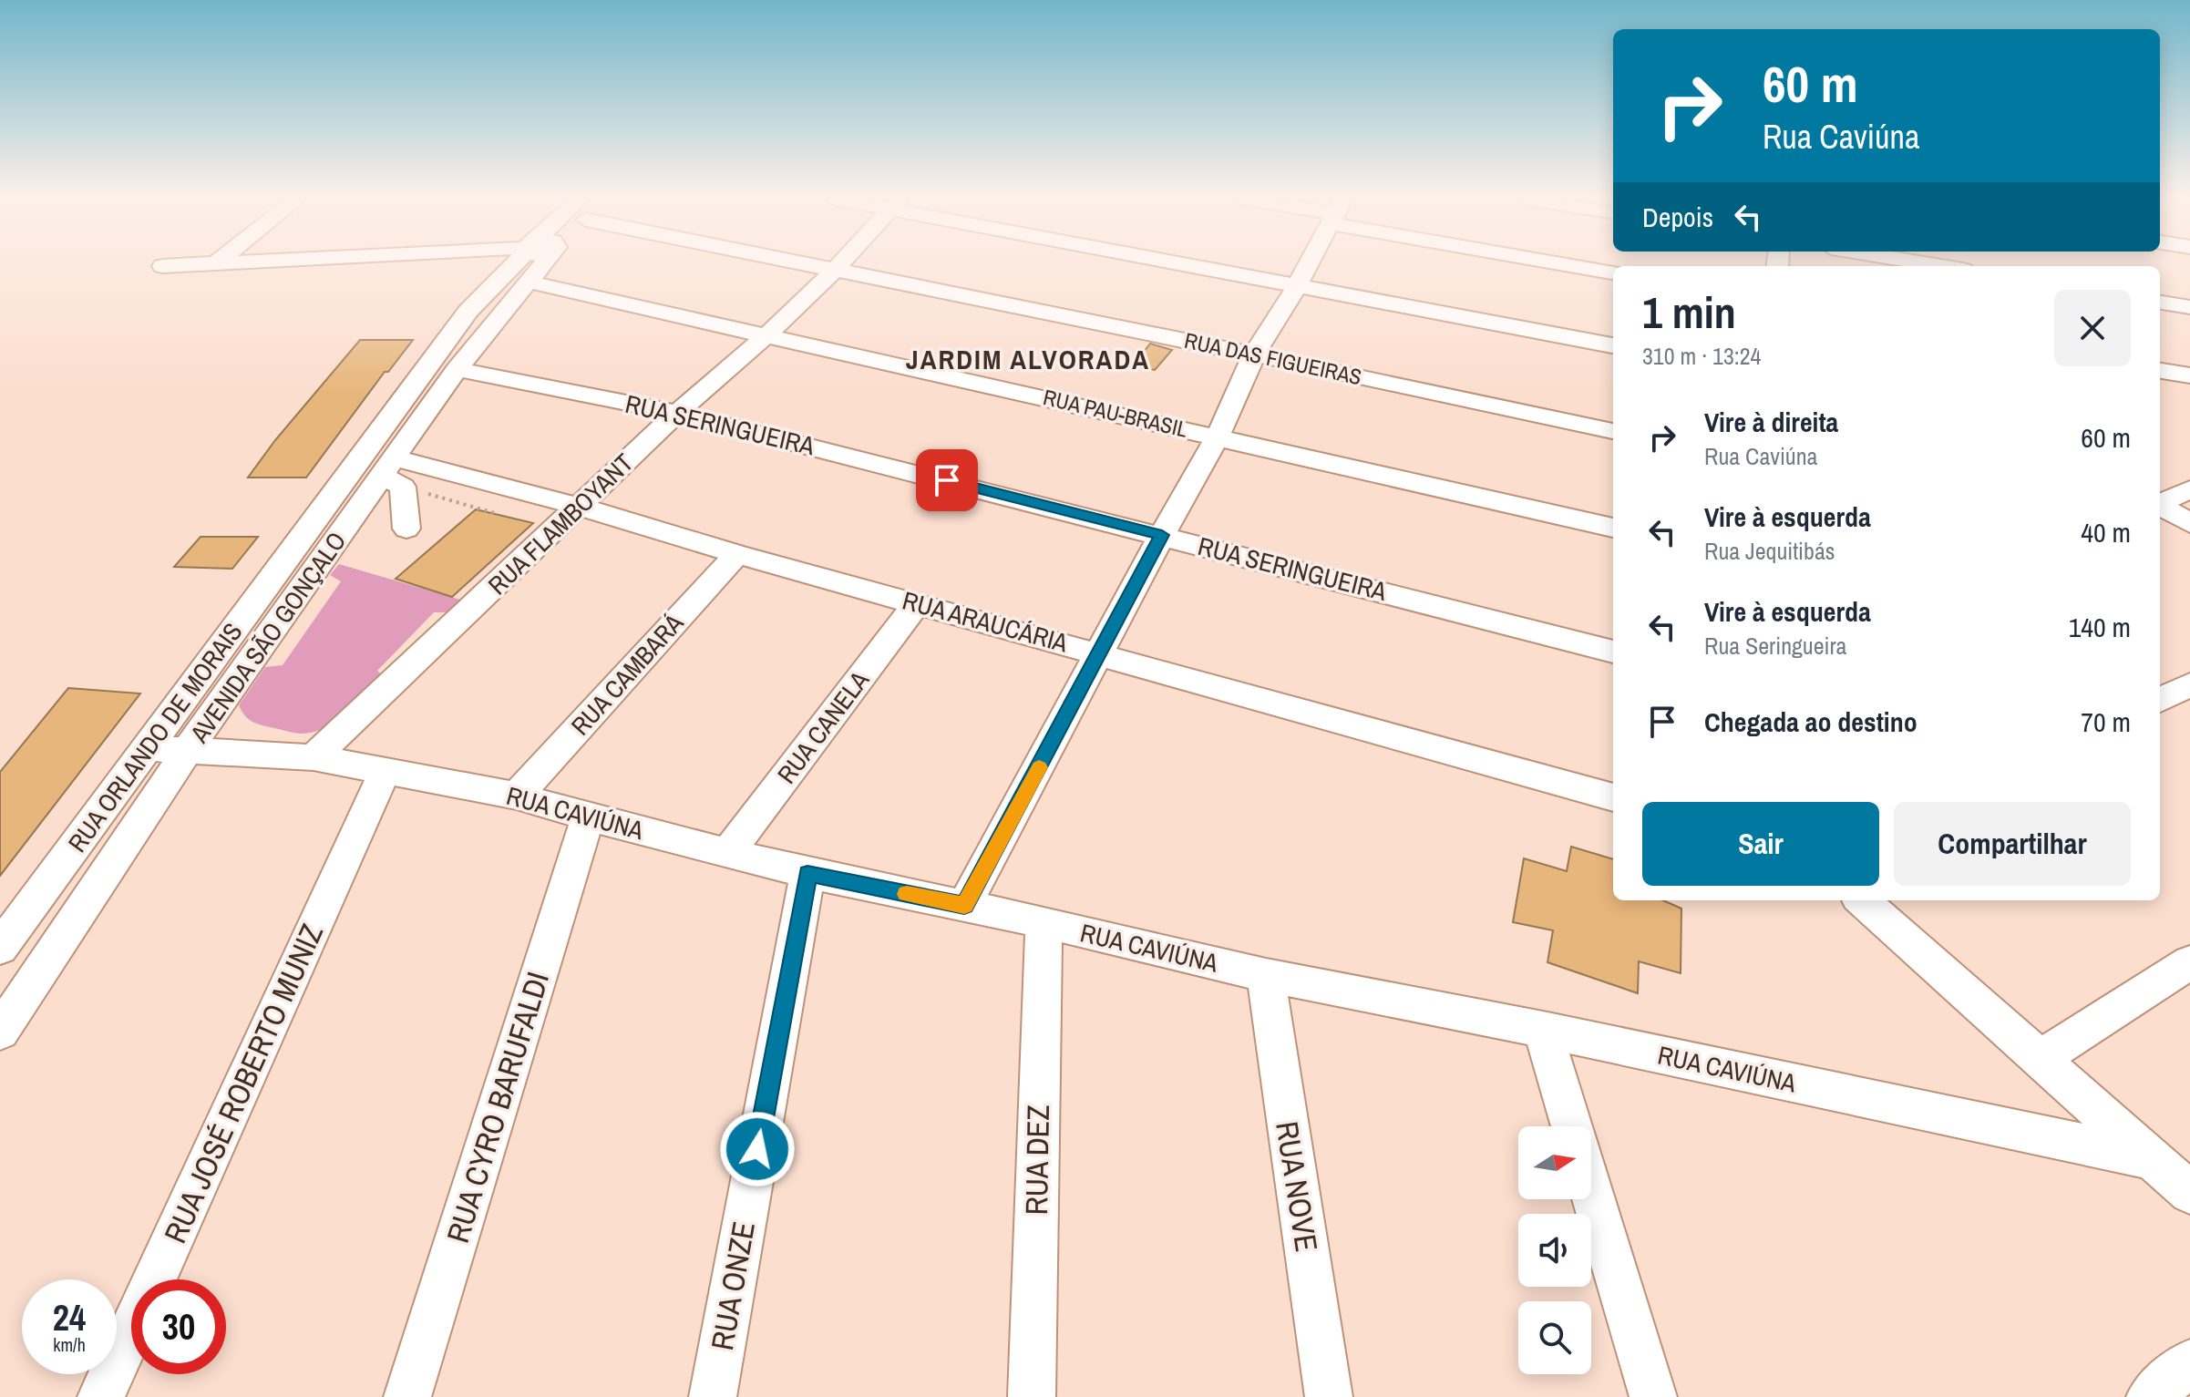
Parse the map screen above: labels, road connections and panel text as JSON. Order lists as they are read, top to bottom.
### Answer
{
  "streets": {
    "street": [
      "RUA DAS FIGUEIRAS",
      "RUA PAU-BRASIL",
      "RUA SERINGUEIRA",
      "RUA FLAMBOYANT",
      "RUA ARAUCÁRIA",
      "AVENIDA SÃO GONÇALO",
      "RUA CAMBARÁ",
      "RUA CANELA",
      "RUA ORLANDO DE MORAIS",
      "RUA CAVIÚNA",
      "RUA JOSÉ ROBERTO MUNIZ",
      "RUA CYRO BARUFALDI",
      "RUA DEZ",
      "RUA NOVE",
      "RUA ONZE"
    ]
  },
  "crossings": [
    ["RUA DAS FIGUEIRAS", "RUA FLAMBOYANT"],
    ["RUA PAU-BRASIL", "RUA FLAMBOYANT"],
    ["RUA PAU-BRASIL", "AVENIDA SÃO GONÇALO"],
    ["RUA SERINGUEIRA", "RUA FLAMBOYANT"],
    ["RUA SERINGUEIRA", "AVENIDA SÃO GONÇALO"],
    ["RUA FLAMBOYANT", "RUA ARAUCÁRIA"],
    ["RUA FLAMBOYANT", "RUA CAVIÚNA"],
    ["RUA ARAUCÁRIA", "AVENIDA SÃO GONÇALO"],
    ["RUA ARAUCÁRIA", "RUA CAMBARÁ"],
    ["RUA ARAUCÁRIA", "RUA CANELA"],
    ["AVENIDA SÃO GONÇALO", "RUA CAVIÚNA"],
    ["RUA CAMBARÁ", "RUA CAVIÚNA"],
    ["RUA CANELA", "RUA CAVIÚNA"],
    ["RUA ORLANDO DE MORAIS", "RUA CAVIÚNA"],
    ["RUA CAVIÚNA", "RUA JOSÉ ROBERTO MUNIZ"],
    ["RUA CAVIÚNA", "RUA CYRO BARUFALDI"],
    ["RUA CAVIÚNA", "RUA DEZ"],
    ["RUA CAVIÚNA", "RUA NOVE"],
    ["RUA CAVIÚNA", "RUA ONZE"]
  ],
  "districts": ["JARDIM ALVORADA"],
  "north": "right",
  "page": {
    "turn": ["60 m", "Rua Caviúna"],
    "then": "Depois",
    "heading": ["1 min", "310 m · 13:24"],
    "list": [
      {
        "name": "Vire à direita",
        "note": "Rua Caviúna",
        "value": "60 m"
      },
      {
        "name": "Vire à esquerda",
        "note": "Rua Jequitibás",
        "value": "40 m"
      },
      {
        "name": "Vire à esquerda",
        "note": "Rua Seringueira",
        "value": "140 m"
      },
      {
        "name": "Chegada ao destino",
        "value": "70 m"
      }
    ],
    "buttons": ["Sair", "Compartilhar"],
    "speed": "24 km/h",
    "limit": "30"
  }
}
